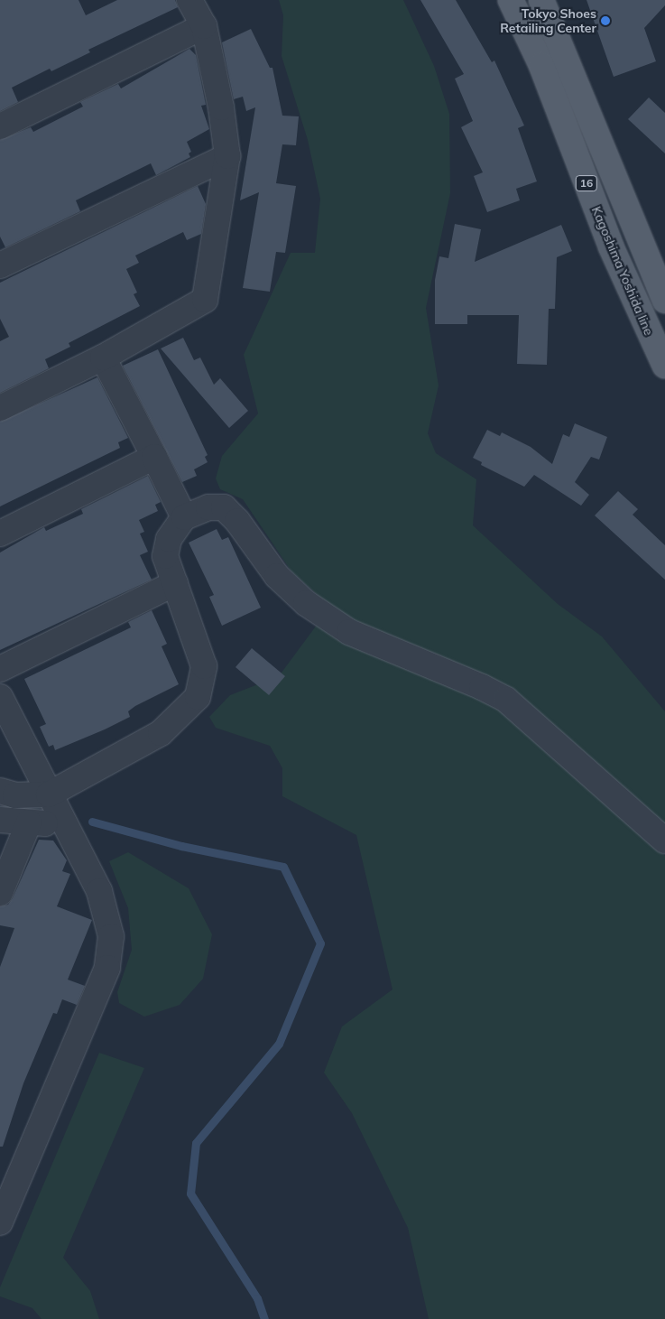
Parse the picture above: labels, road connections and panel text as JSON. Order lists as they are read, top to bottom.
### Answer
{
  "streets": {
    "main road": ["16", "Kagoshima Yoshida line"]
  },
  "places": ["Tokyo Shoes Retailing Center"]
}
